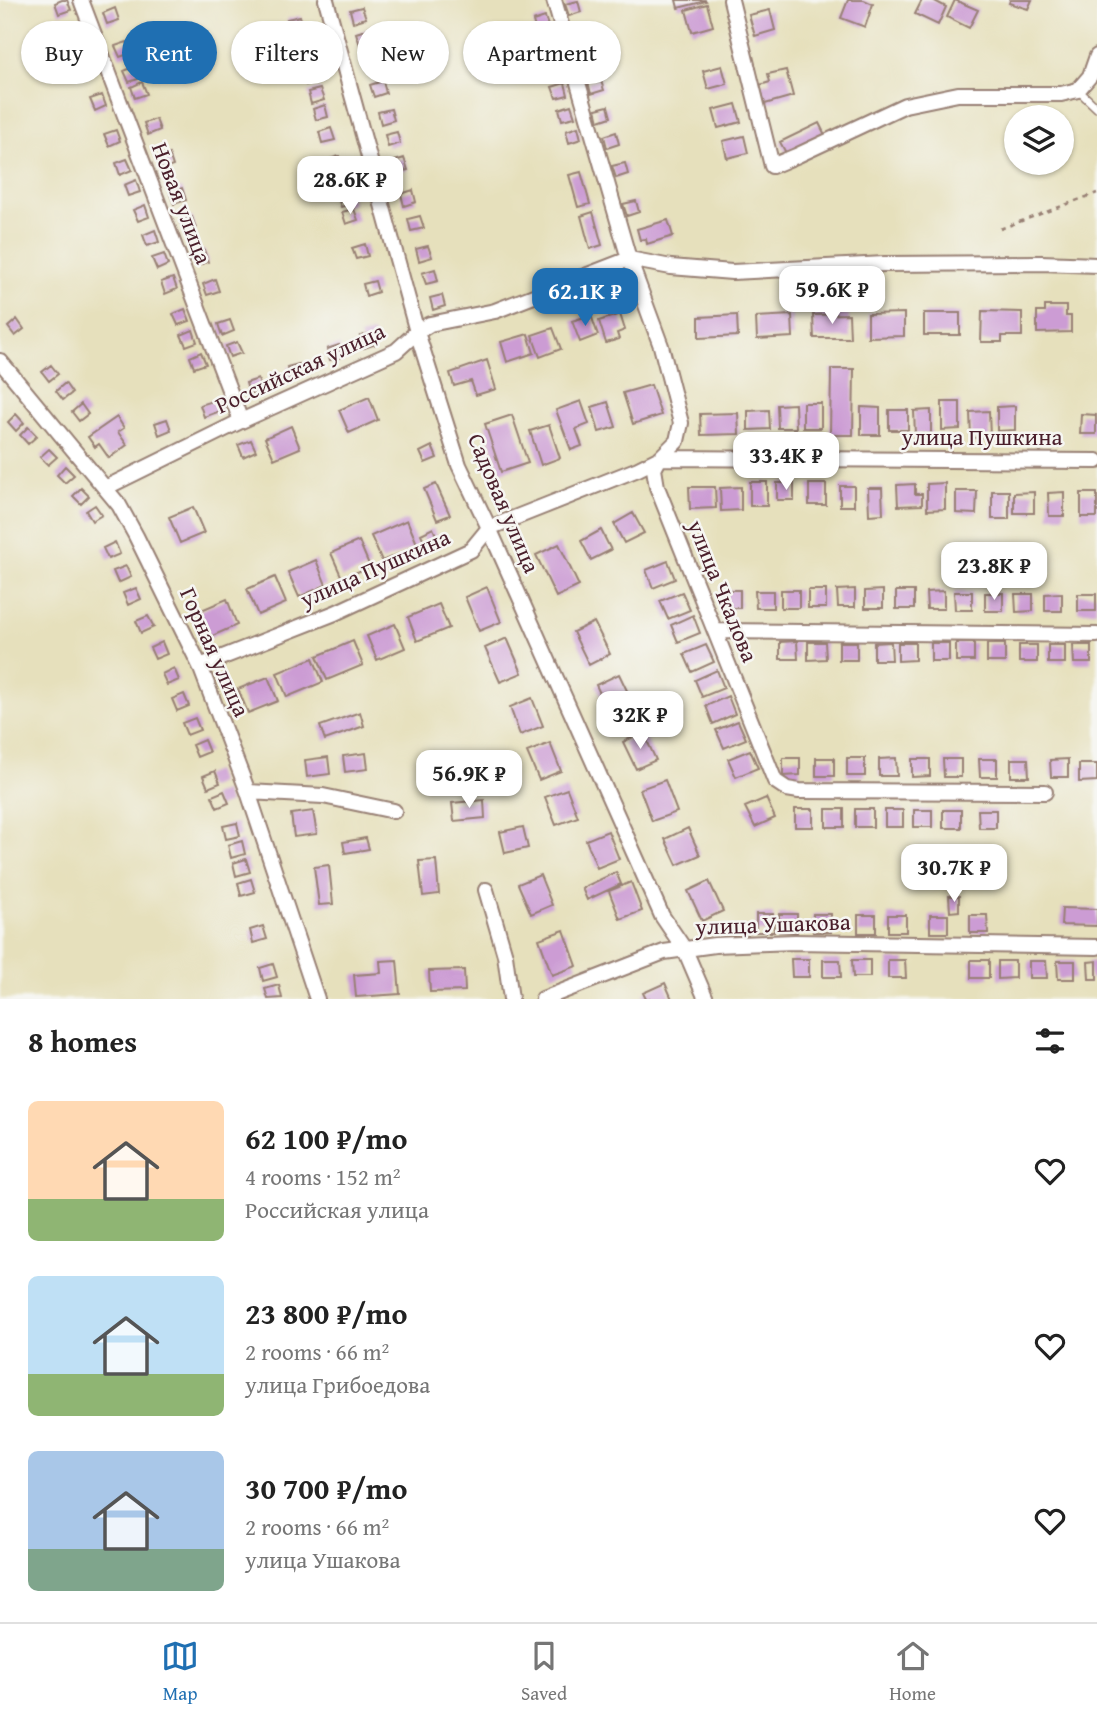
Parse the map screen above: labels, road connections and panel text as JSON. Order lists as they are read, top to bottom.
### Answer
{
  "streets": {
    "street": [
      "Новая улица",
      "Российская улица",
      "улица Пушкина",
      "Садовая улица",
      "улица Чкалова",
      "Горная улица",
      "улица Ушакова"
    ]
  },
  "crossings": [
    ["Новая улица", "Российская улица"],
    ["Российская улица", "Садовая улица"],
    ["Российская улица", "Горная улица"],
    ["улица Пушкина", "Садовая улица"],
    ["улица Пушкина", "улица Чкалова"],
    ["улица Пушкина", "Горная улица"],
    ["Садовая улица", "улица Ушакова"]
  ],
  "page": {
    "chip": [
      "Buy",
      "Rent",
      "Filters",
      "New",
      "Apartment"
    ],
    "price": [
      "28.6K ₽",
      "59.6K ₽",
      "62.1K ₽",
      "33.4K ₽",
      "23.8K ₽",
      "32K ₽",
      "56.9K ₽",
      "30.7K ₽"
    ],
    "heading": "8 homes",
    "list": [
      {
        "name": "62 100 ₽/mo",
        "note": "4 rooms · 152 m² · Российская улица"
      },
      {
        "name": "23 800 ₽/mo",
        "note": "2 rooms · 66 m² · улица Грибоедова"
      },
      {
        "name": "30 700 ₽/mo",
        "note": "2 rooms · 66 m² · улица Ушакова"
      }
    ],
    "tabs": ["Map", "Saved", "Home"]
  }
}
